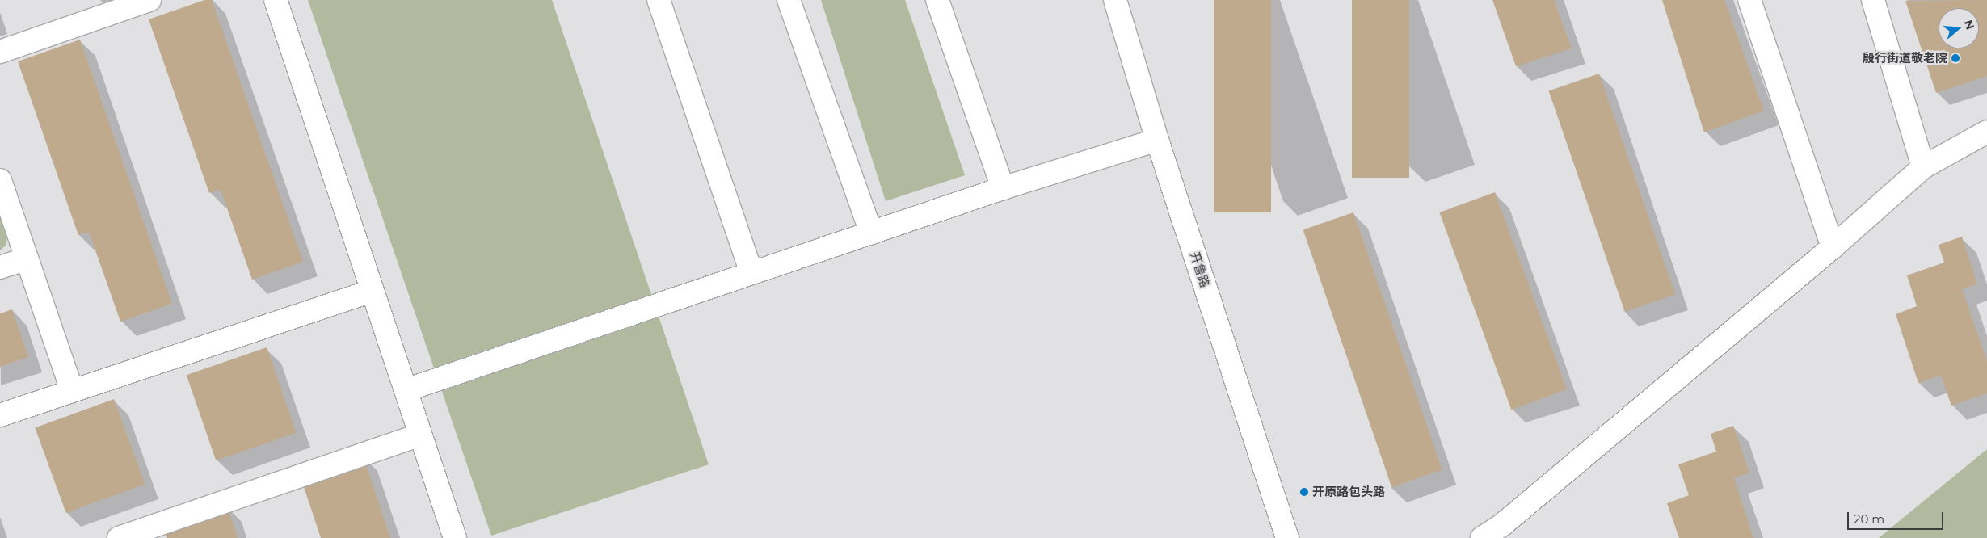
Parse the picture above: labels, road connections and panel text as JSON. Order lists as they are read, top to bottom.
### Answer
{
  "streets": {
    "street": ["开鲁路"]
  },
  "places": ["殷行街道敬老院", "开原路包头路"],
  "scale_bar": "20 m",
  "north": "right"
}
